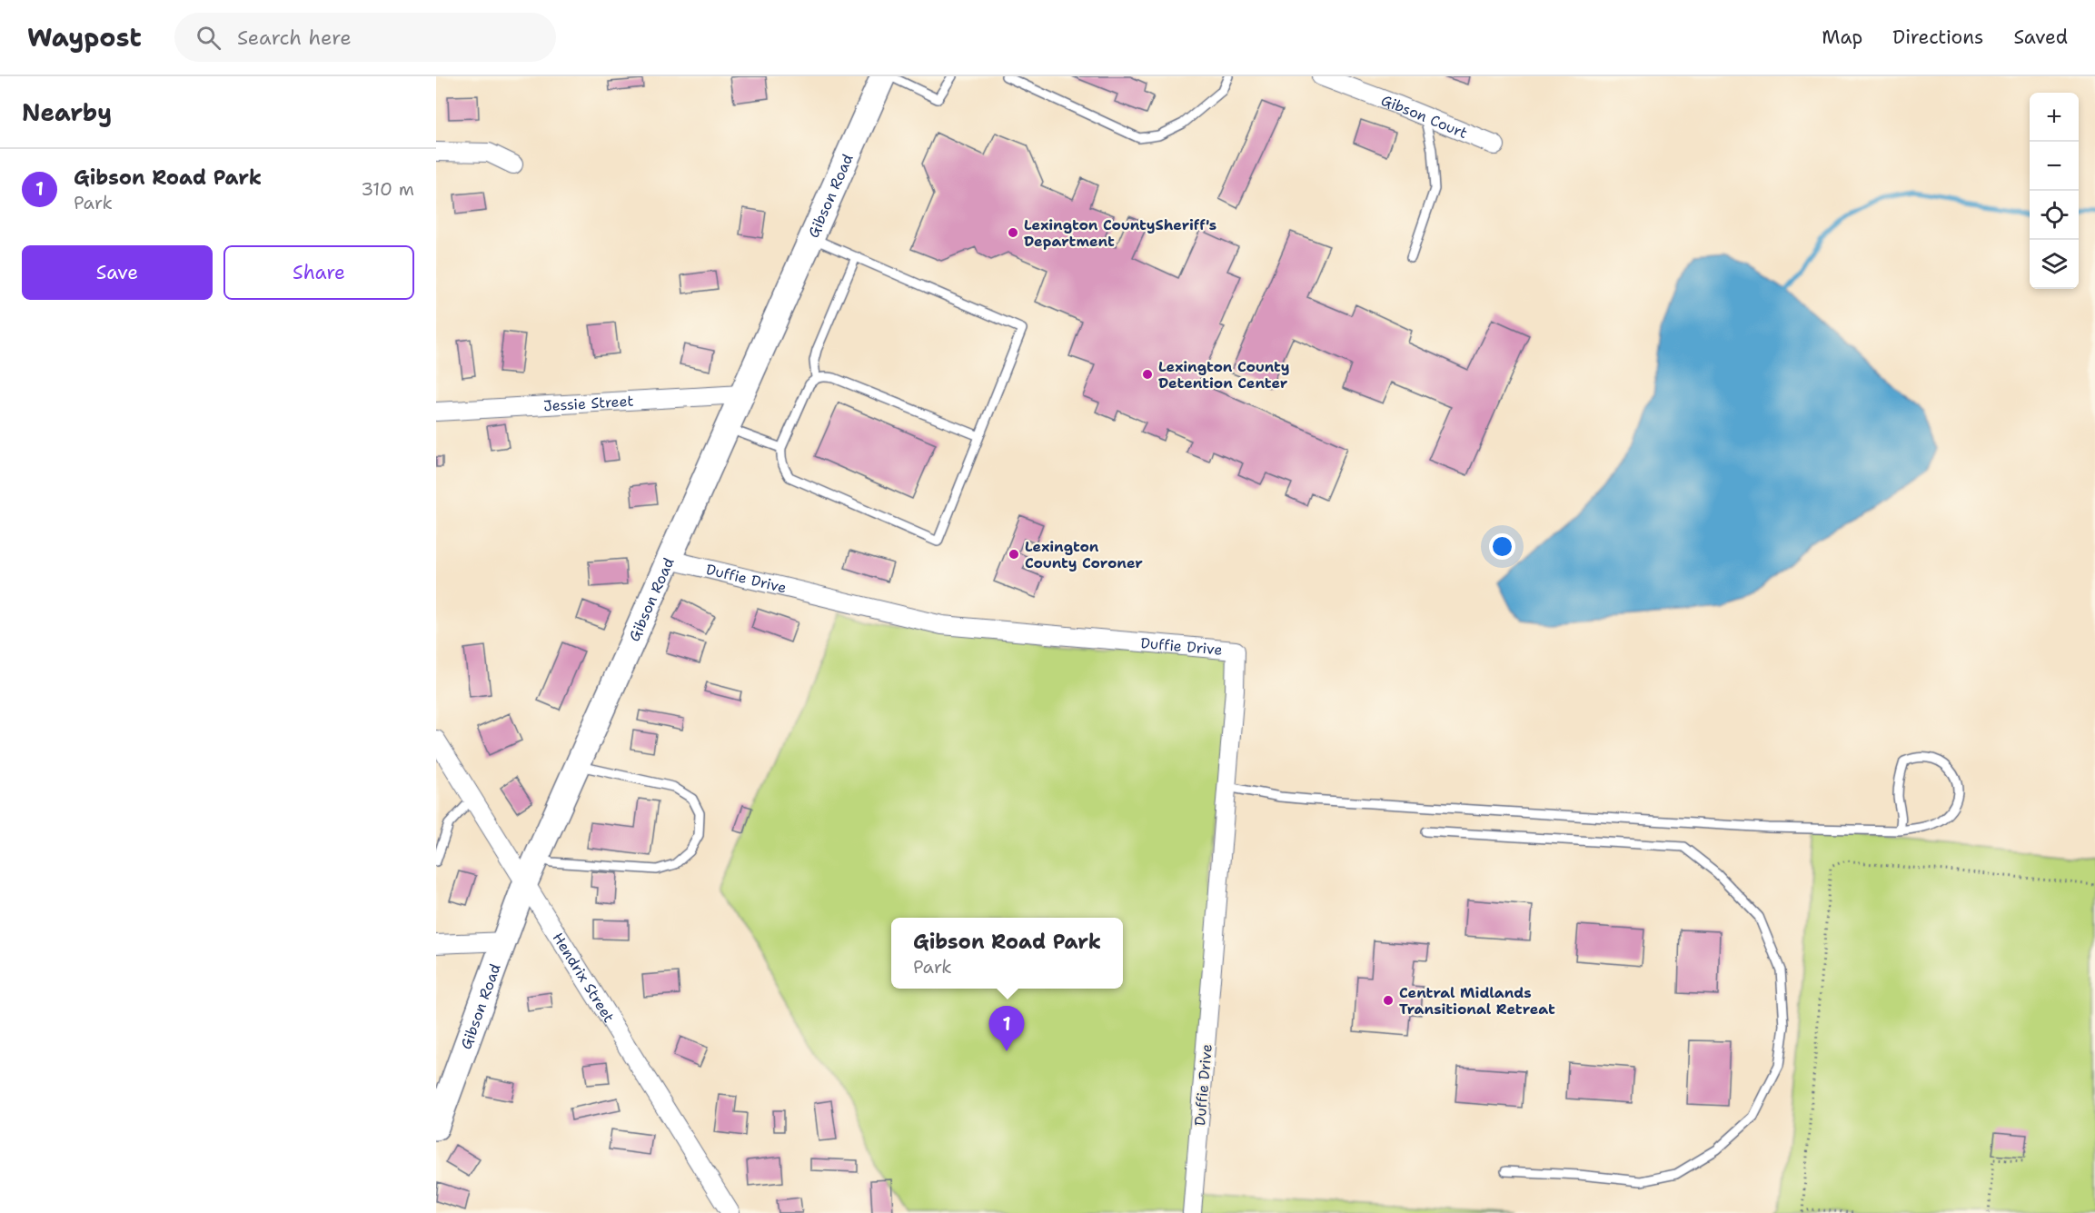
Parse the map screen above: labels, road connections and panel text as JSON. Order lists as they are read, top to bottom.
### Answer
{
  "streets": {
    "street": [
      "Gibson Court",
      "Gibson Road",
      "Jessie Street",
      "Duffie Drive",
      "Hendrix Street"
    ]
  },
  "crossings": [
    ["Gibson Road", "Jessie Street"],
    ["Gibson Road", "Duffie Drive"],
    ["Gibson Road", "Hendrix Street"]
  ],
  "places": [
    "Lexington CountySheriff's Department",
    "Lexington County Detention Center",
    "Lexington County Coroner",
    "Central Midlands Transitional Retreat"
  ],
  "page": {
    "header": "Waypost",
    "search": "Search here",
    "nav": ["Map", "Directions", "Saved"],
    "heading": "Nearby",
    "map_buttons": ["+", "−"],
    "list": [
      {
        "mark": "1",
        "name": "Gibson Road Park",
        "note": "Park",
        "value": "310 m"
      }
    ],
    "buttons": ["Save", "Share"],
    "popup": ["Gibson Road Park", "Park"],
    "pins": "1"
  }
}
